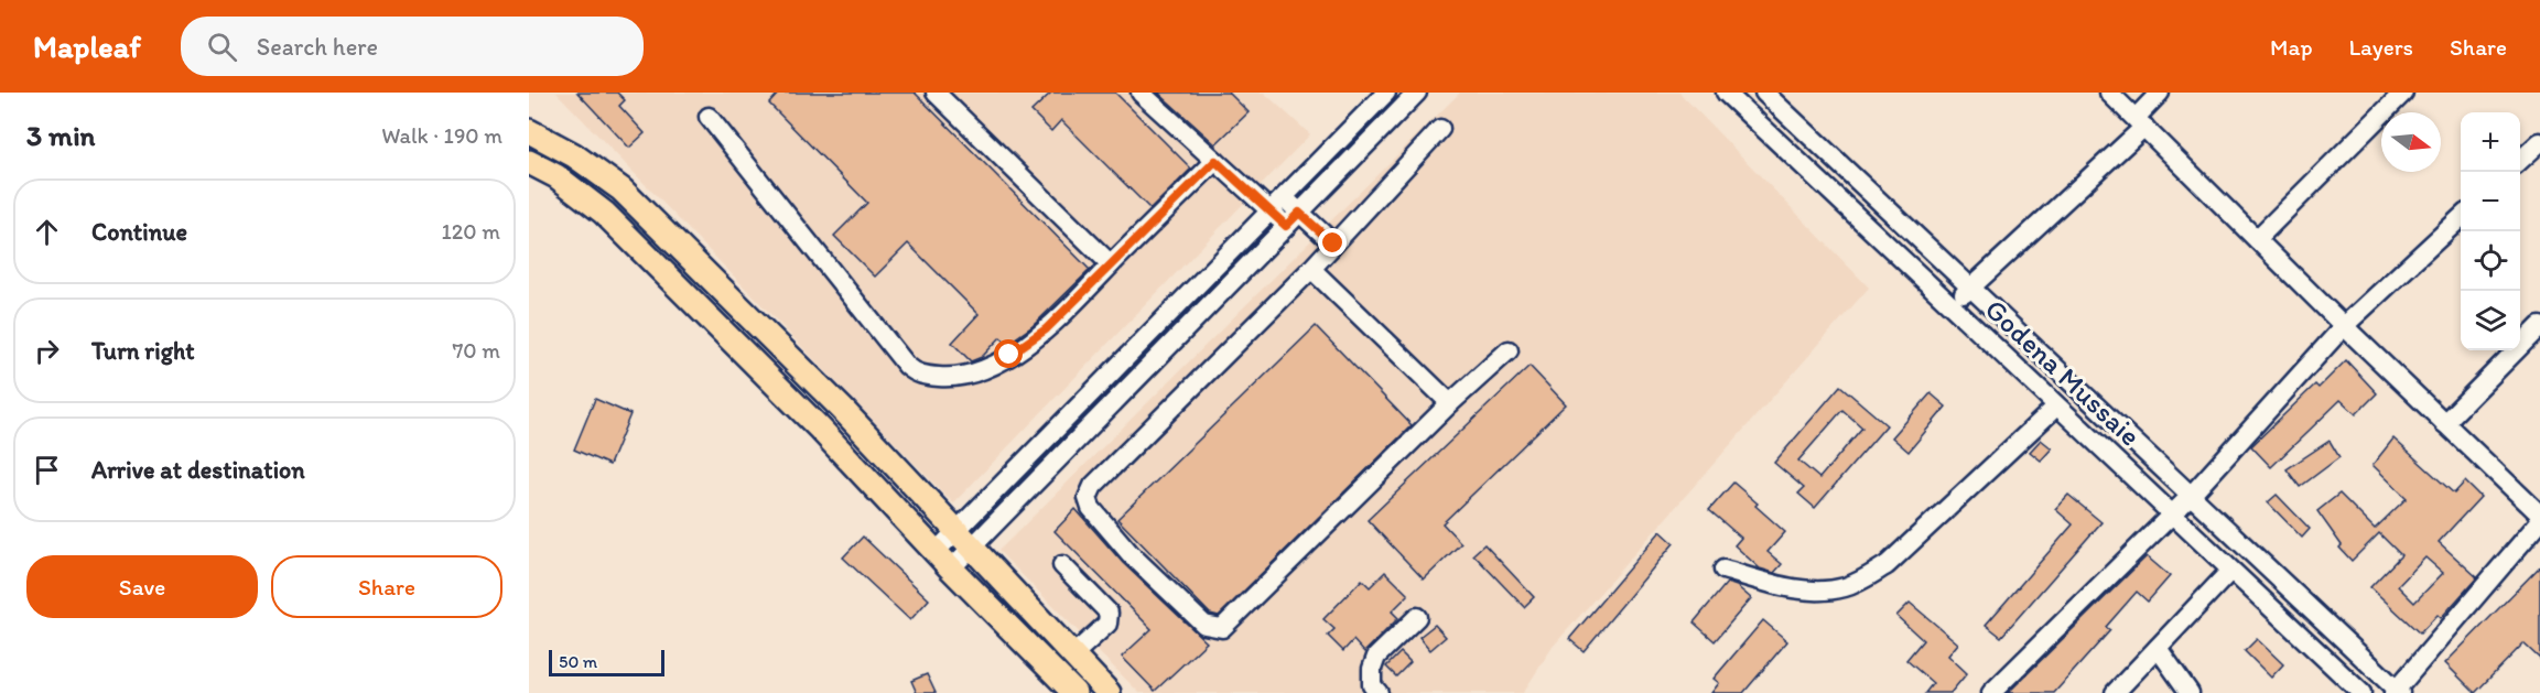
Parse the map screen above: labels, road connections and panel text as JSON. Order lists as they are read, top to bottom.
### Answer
{
  "streets": {
    "street": ["Godena Mussaie"]
  },
  "scale_bar": "50 m",
  "north": "right",
  "page": {
    "header": "Mapleaf",
    "search": "Search here",
    "nav": ["Map", "Layers", "Share"],
    "heading": ["3 min", "Walk · 190 m"],
    "map_buttons": ["+", "−"],
    "list": [
      ["Continue", "120 m"],
      ["Turn right", "70 m"],
      "Arrive at destination"
    ],
    "buttons": ["Save", "Share"],
    "scale": "50 m"
  }
}
